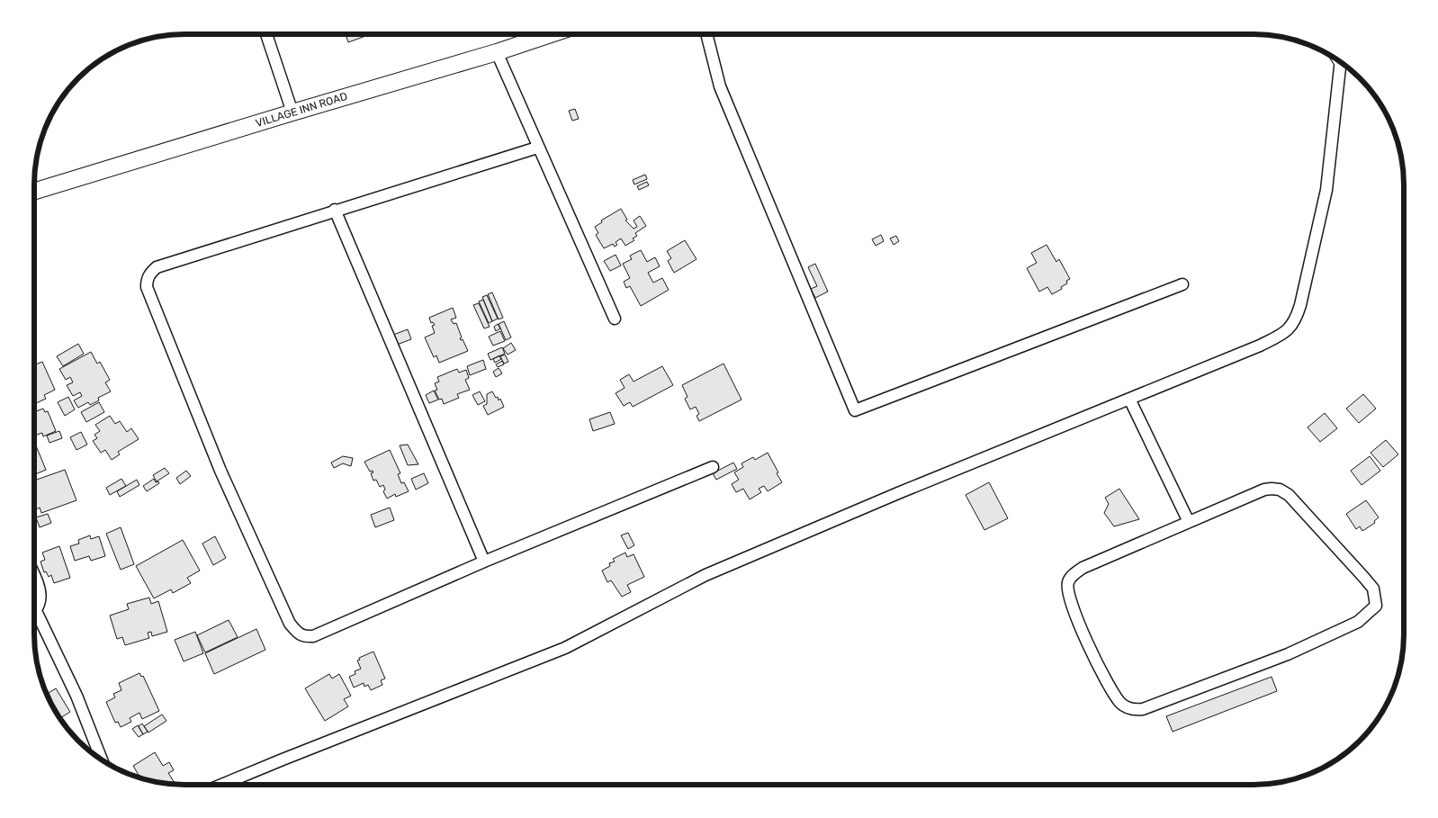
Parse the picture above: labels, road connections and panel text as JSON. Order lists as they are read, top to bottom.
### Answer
{
  "streets": {
    "street": ["VILLAGE INN ROAD"]
  }
}
